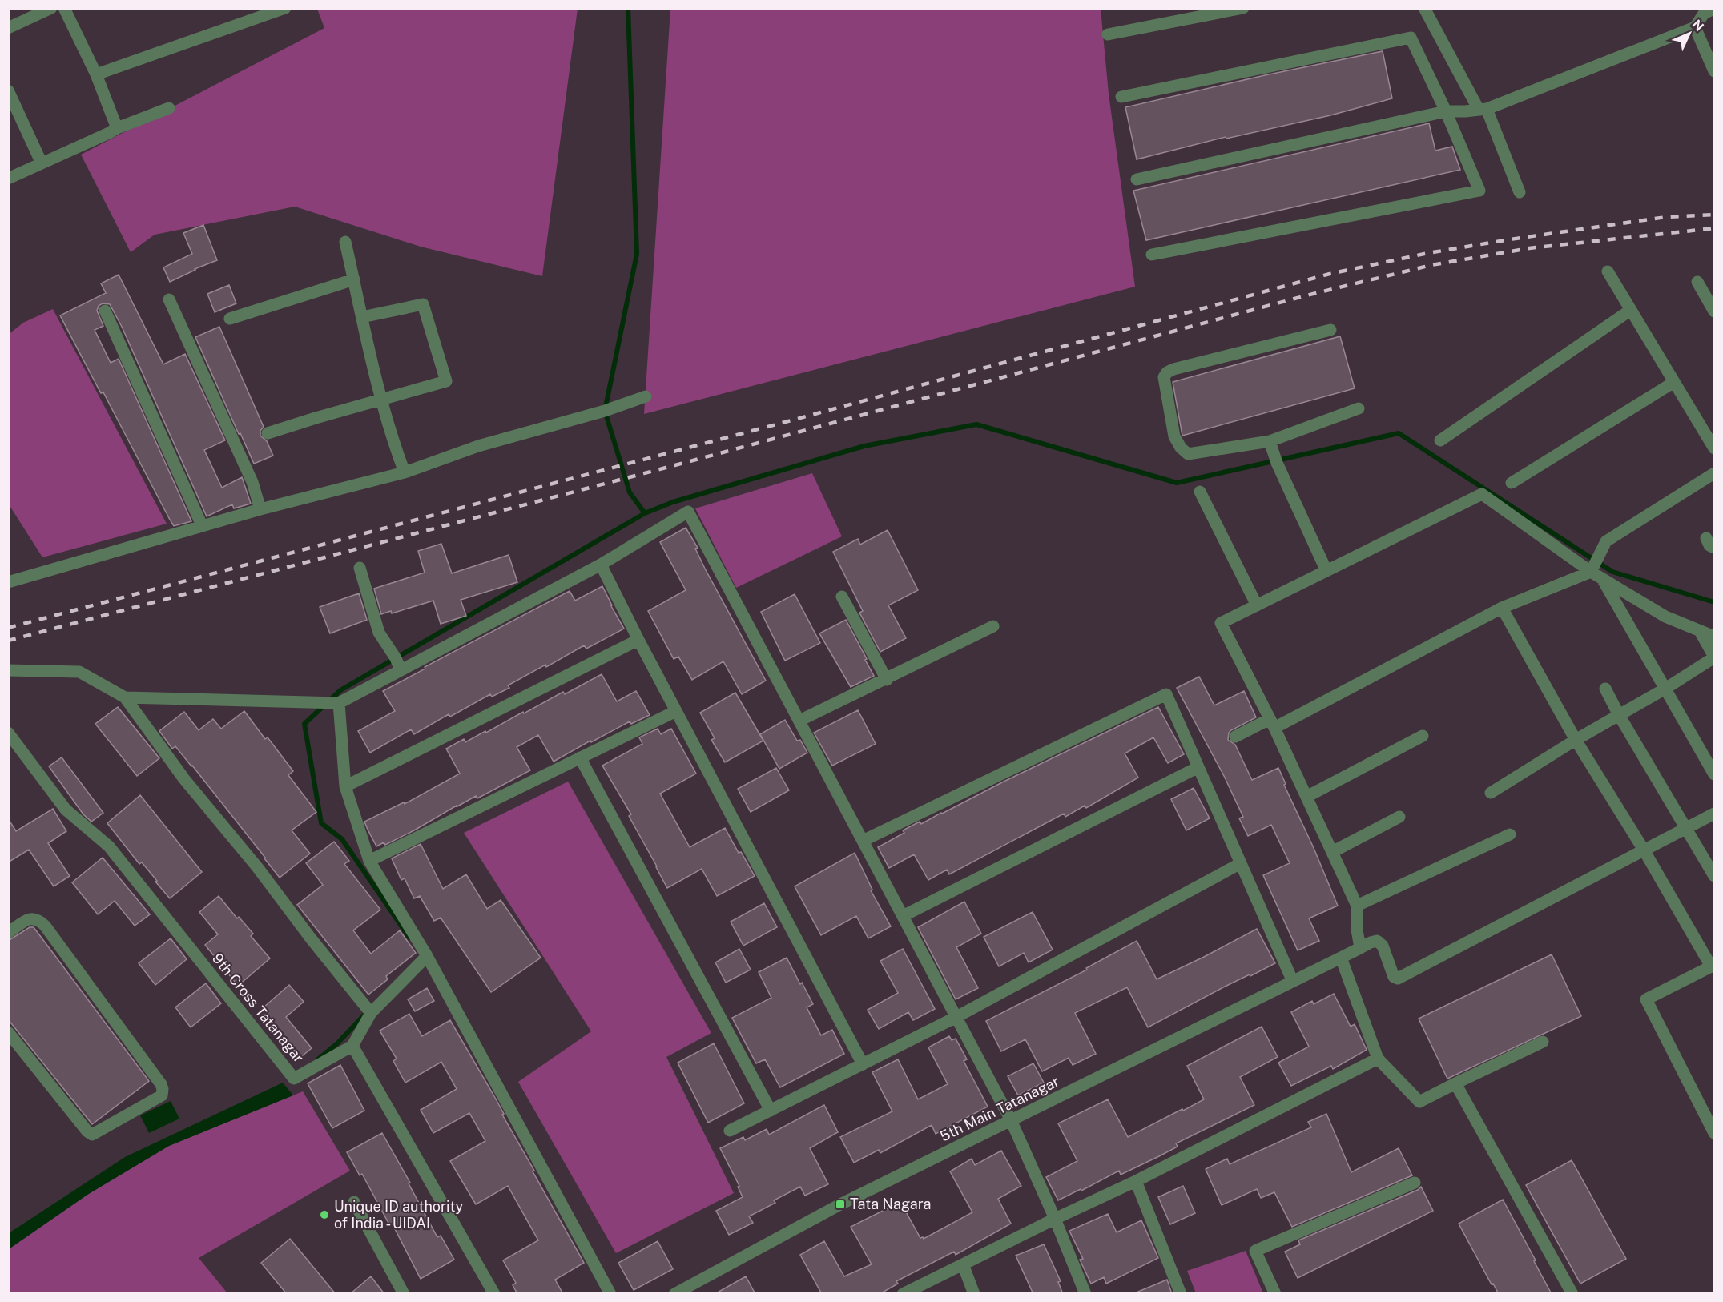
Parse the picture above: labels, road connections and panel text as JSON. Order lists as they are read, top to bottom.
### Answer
{
  "streets": {
    "street": ["9th Cross Tatanagar", "5th Main Tatanagar"]
  },
  "places": {
    "transit": ["Tata Nagara"],
    "other": ["Unique ID authority of India - UIDAI"]
  },
  "north": "top right"
}
